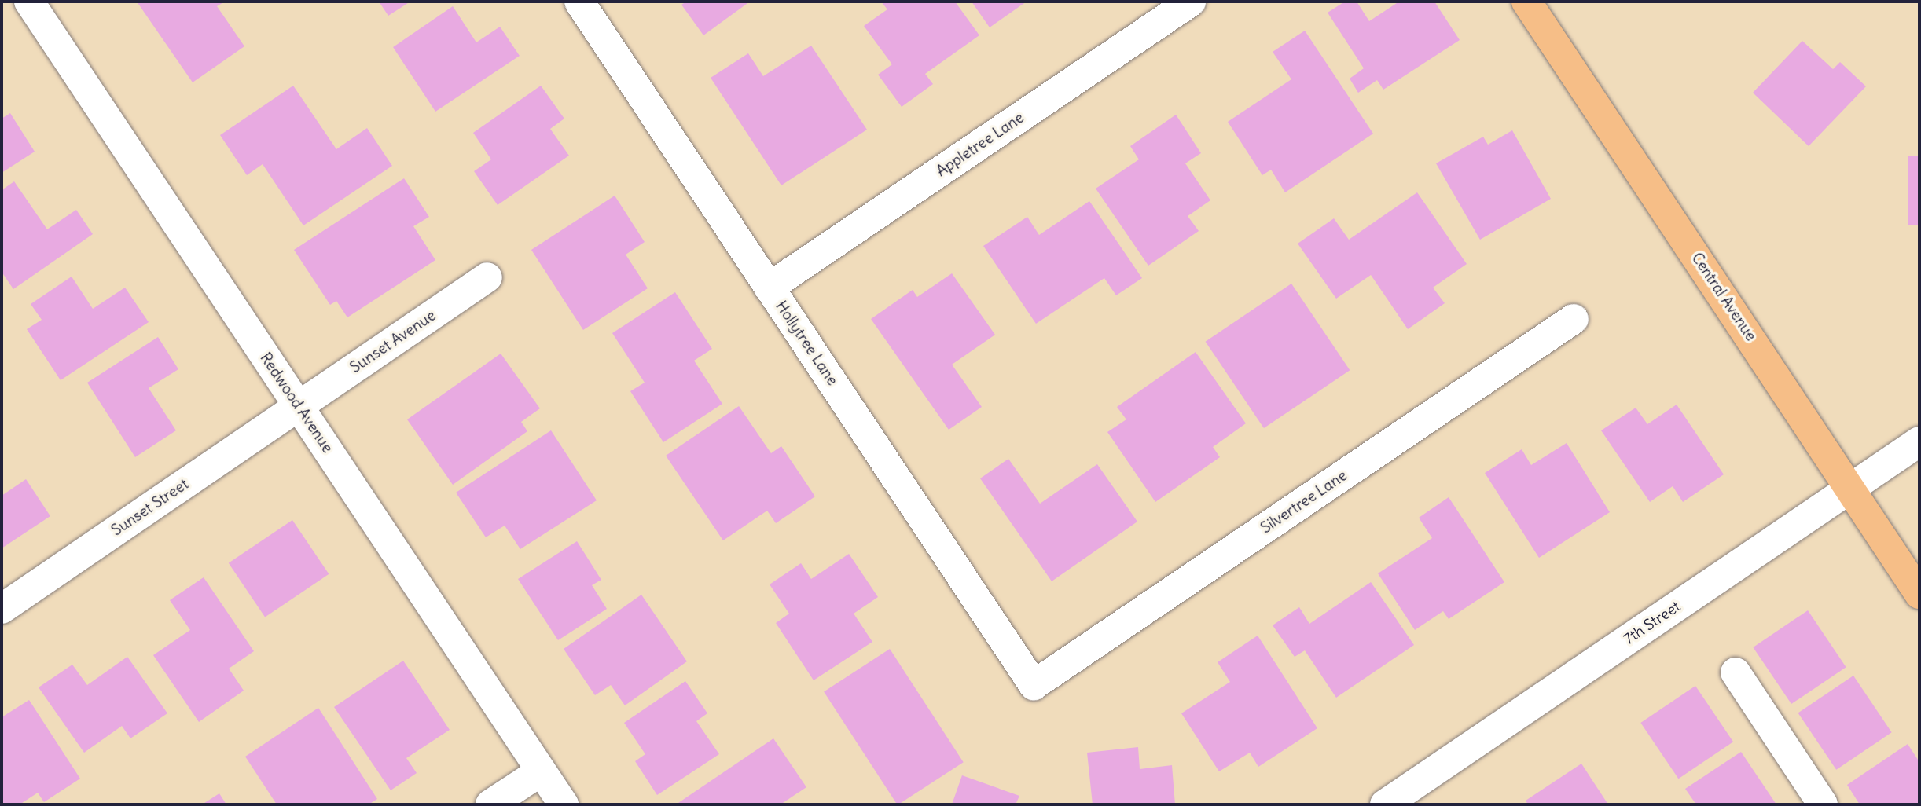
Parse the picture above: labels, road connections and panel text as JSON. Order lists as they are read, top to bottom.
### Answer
{
  "streets": {
    "main road": ["Central Avenue"],
    "street": [
      "Appletree Lane",
      "Sunset Avenue",
      "Hollytree Lane",
      "Redwood Avenue",
      "Silvertree Lane",
      "Sunset Street",
      "7th Street"
    ]
  },
  "crossings": [
    ["Appletree Lane", "Hollytree Lane"],
    ["Central Avenue", "7th Street"],
    ["Sunset Avenue", "Redwood Avenue"],
    ["Sunset Avenue", "Sunset Street"],
    ["Hollytree Lane", "Silvertree Lane"],
    ["Redwood Avenue", "Sunset Street"]
  ]
}
